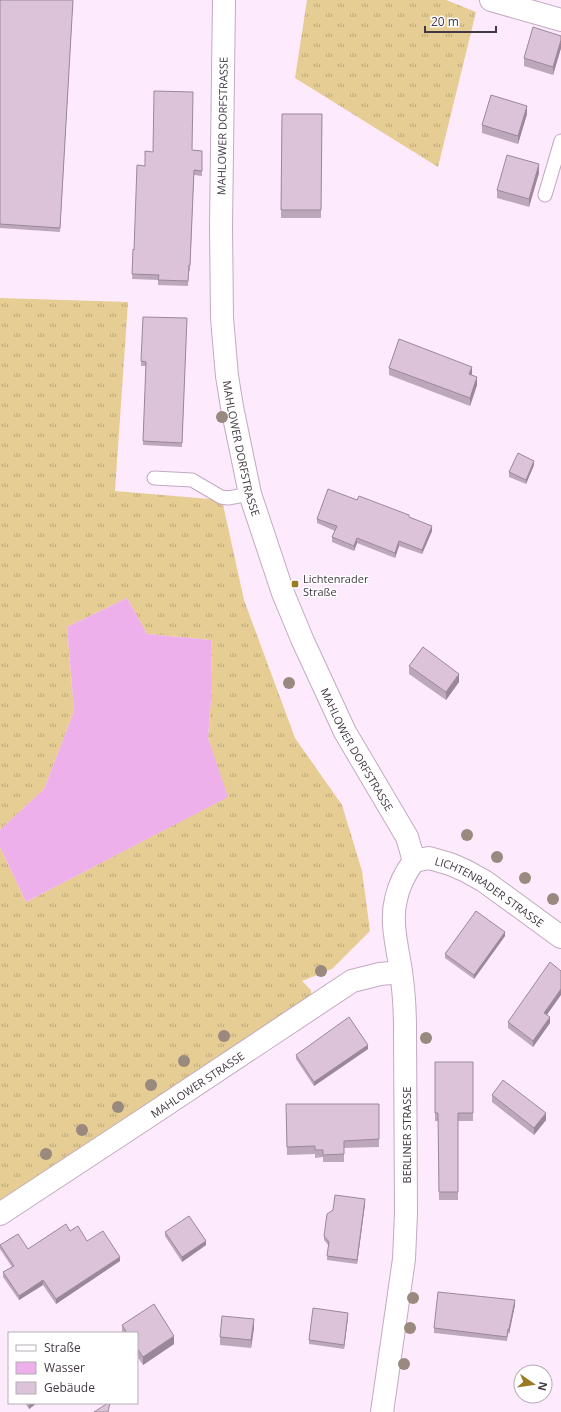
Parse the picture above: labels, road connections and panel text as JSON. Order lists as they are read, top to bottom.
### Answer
{
  "streets": {
    "street": [
      "MAHLOWER DORFSTRASSE",
      "LICHTENRADER STRASSE",
      "MAHLOWER STRASSE",
      "BERLINER STRASSE"
    ]
  },
  "crossings": [
    ["MAHLOWER DORFSTRASSE", "LICHTENRADER STRASSE"],
    ["MAHLOWER DORFSTRASSE", "BERLINER STRASSE"],
    ["LICHTENRADER STRASSE", "BERLINER STRASSE"],
    ["MAHLOWER STRASSE", "BERLINER STRASSE"]
  ],
  "places": {
    "transit": ["Lichtenrader Straße"]
  },
  "legend": ["Straße", "Wasser", "Gebäude"],
  "scale_bar": "20 m",
  "north": "right"
}
